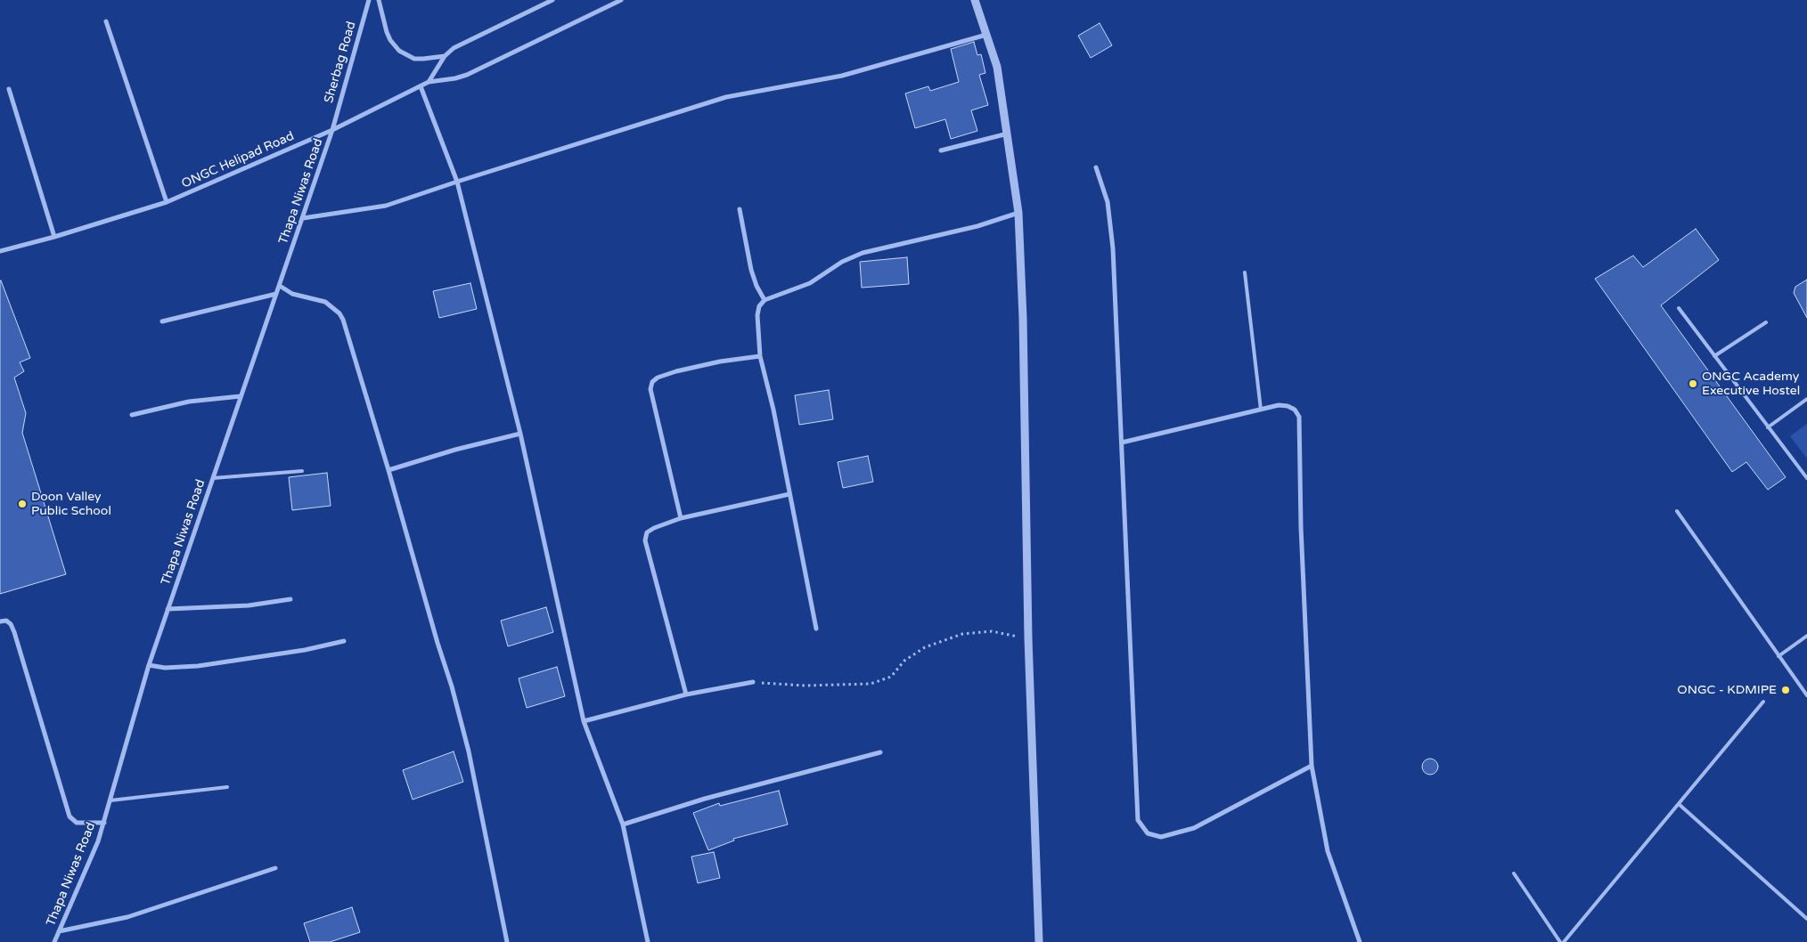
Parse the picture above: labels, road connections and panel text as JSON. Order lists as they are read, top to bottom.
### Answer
{
  "streets": {
    "street": ["Sherbag Road", "ONGC Helipad Road", "Thapa Niwas Road"]
  },
  "crossings": [
    ["Sherbag Road", "ONGC Helipad Road"],
    ["Sherbag Road", "Thapa Niwas Road"],
    ["ONGC Helipad Road", "Thapa Niwas Road"]
  ],
  "places": ["ONGC Academy Executive Hostel", "Doon Valley Public School", "ONGC - KDMIPE"]
}
